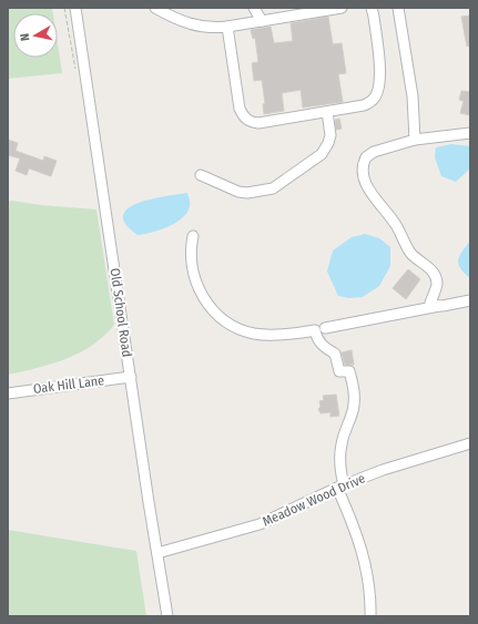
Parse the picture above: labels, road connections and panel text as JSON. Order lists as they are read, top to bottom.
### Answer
{
  "streets": {
    "street": ["Old School Road", "Oak Hill Lane", "Meadow Wood Drive"]
  },
  "crossings": [
    ["Old School Road", "Oak Hill Lane"],
    ["Old School Road", "Meadow Wood Drive"]
  ],
  "north": "left"
}
